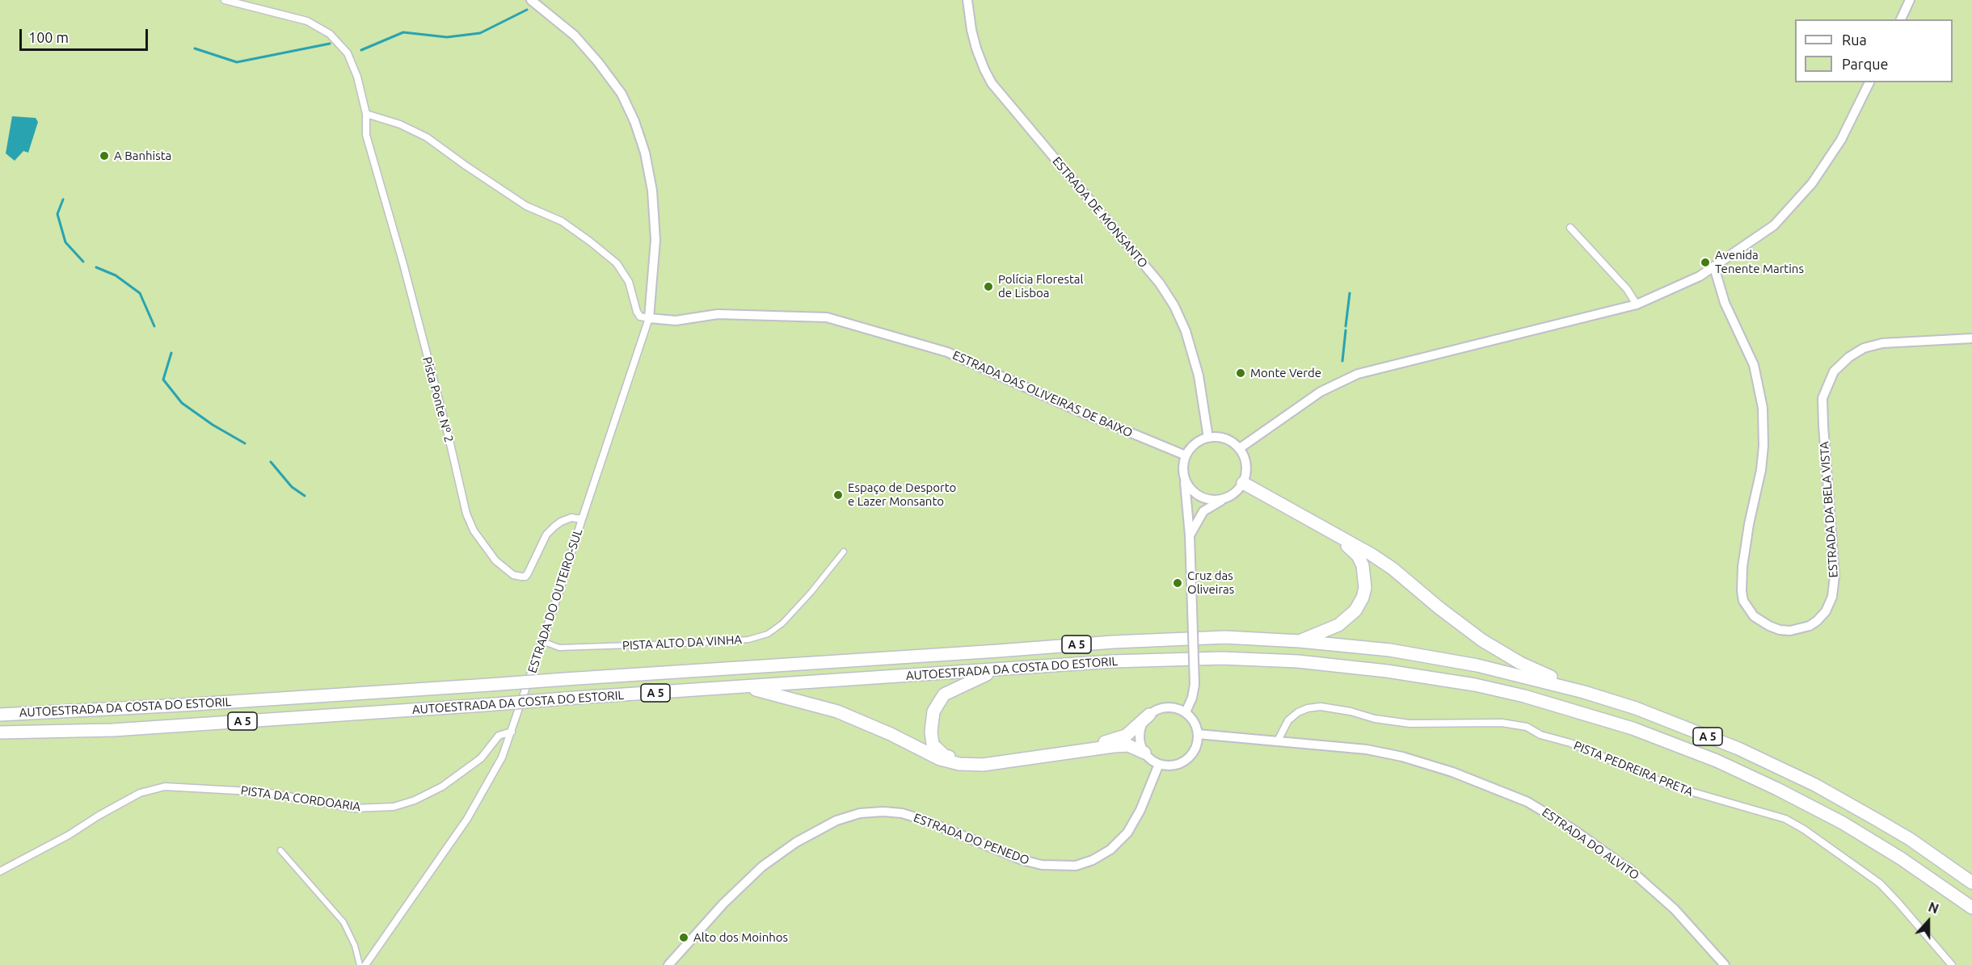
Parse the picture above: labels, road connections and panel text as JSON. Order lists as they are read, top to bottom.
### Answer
{
  "streets": {
    "highway": ["A 5", "AUTOESTRADA DA COSTA DO ESTORIL"],
    "street": [
      "ESTRADA DE MONSANTO",
      "ESTRADA DAS OLIVEIRAS DE BAIXO",
      "Pista Ponte Nº 2",
      "ESTRADA DA BELA VISTA",
      "ESTRADA DO OUTEIRO-SUL",
      "PISTA ALTO DA VINHA",
      "PISTA PEDREIRA PRETA",
      "PISTA DA CORDOARIA",
      "ESTRADA DO PENEDO",
      "ESTRADA DO ALVITO"
    ]
  },
  "crossings": [
    ["ESTRADA DE MONSANTO", "ESTRADA DAS OLIVEIRAS DE BAIXO"],
    ["ESTRADA DAS OLIVEIRAS DE BAIXO", "ESTRADA DO OUTEIRO-SUL"],
    ["Pista Ponte Nº 2", "ESTRADA DO OUTEIRO-SUL"],
    ["ESTRADA DO OUTEIRO-SUL", "PISTA ALTO DA VINHA"],
    ["ESTRADA DO OUTEIRO-SUL", "PISTA DA CORDOARIA"],
    ["PISTA PEDREIRA PRETA", "ESTRADA DO ALVITO"],
    ["ESTRADA DO PENEDO", "ESTRADA DO ALVITO"]
  ],
  "places": [
    "A Banhista",
    "Avenida Tenente Martins",
    "Polícia Florestal de Lisboa",
    "Monte Verde",
    "Espaço de Desporto e Lazer Monsanto",
    "Cruz das Oliveiras",
    "Alto dos Moinhos"
  ],
  "legend": ["Rua", "Parque"],
  "scale_bar": "100 m",
  "north": "top"
}
